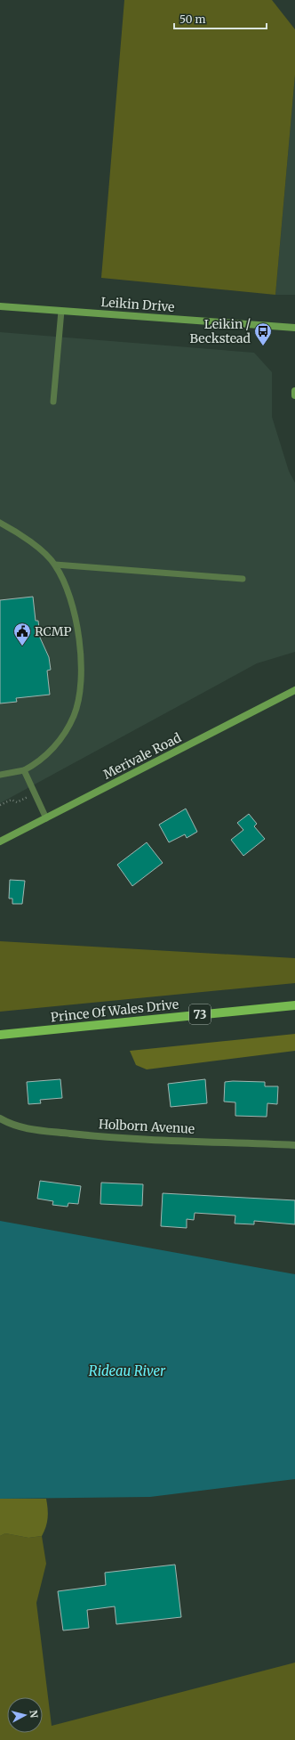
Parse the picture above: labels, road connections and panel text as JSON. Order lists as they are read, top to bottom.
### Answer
{
  "streets": {
    "main road": [
      "Leikin Drive",
      "Merivale Road",
      "Prince Of Wales Drive",
      "73"
    ],
    "street": ["Holborn Avenue"]
  },
  "water": ["Rideau River"],
  "places": {
    "bus stop": ["Leikin / Beckstead"],
    "public building": ["RCMP"]
  },
  "scale_bar": "50 m",
  "north": "right"
}
